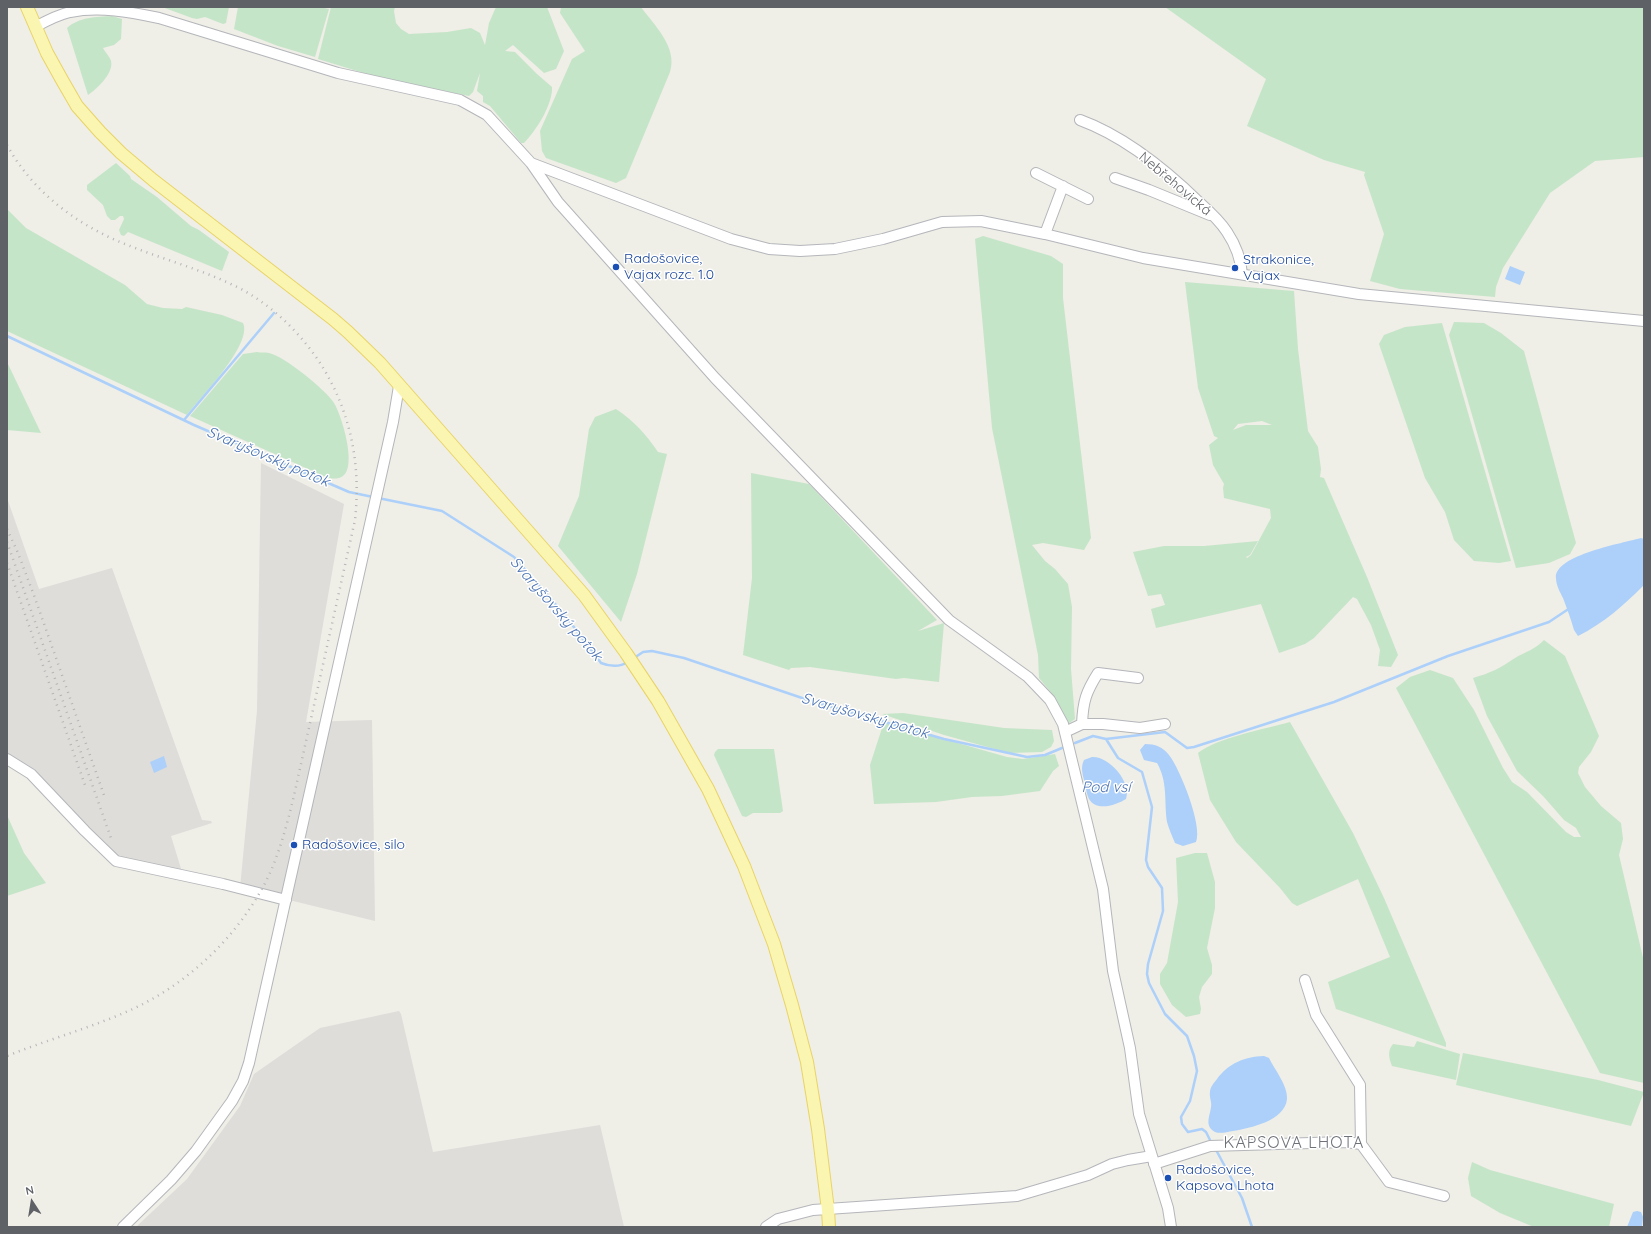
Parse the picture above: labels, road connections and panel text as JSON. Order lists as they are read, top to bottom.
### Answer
{
  "streets": {
    "street": ["Nebřehovická"]
  },
  "districts": ["KAPSOVA LHOTA"],
  "water": ["Svaryšovský potok", "Pod vsí"],
  "places": [
    "Radošovice, Vajax rozc. 1.0",
    "Strakonice, Vajax",
    "Radošovice, silo",
    "Radošovice, Kapsova Lhota"
  ],
  "north": "top"
}
